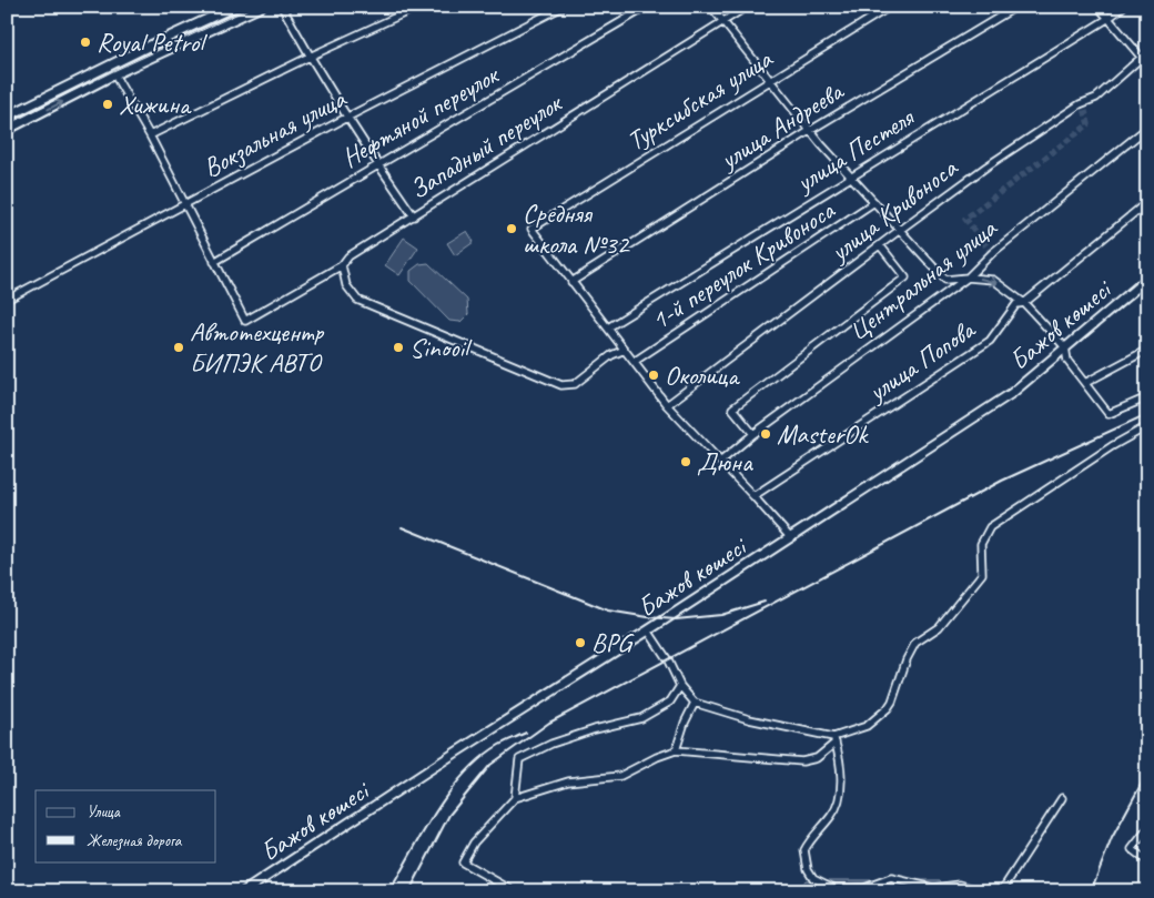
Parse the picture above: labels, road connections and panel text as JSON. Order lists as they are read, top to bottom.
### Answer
{
  "streets": {
    "main road": ["Бажов көшесі"],
    "street": [
      "Турксибская улица",
      "Нефтяной переулок",
      "улица Андреева",
      "Вокзальная улица",
      "Западный переулок",
      "улица Пестеля",
      "улица Кривоноса",
      "1-й переулок Кривоноса",
      "Центральная улица",
      "улица Попова"
    ]
  },
  "crossings": [
    ["Турксибская улица", "улица Андреева"],
    ["Нефтяной переулок", "Западный переулок"]
  ],
  "places": [
    "Royal Petrol",
    "Хижина",
    "Средняя школа №32",
    "Автотехцентр БИПЭК АВТО",
    "Sinooil",
    "Околица",
    "MasterOk",
    "Дюна",
    "BPG"
  ],
  "legend": ["Улица", "Железная дорога"]
}
